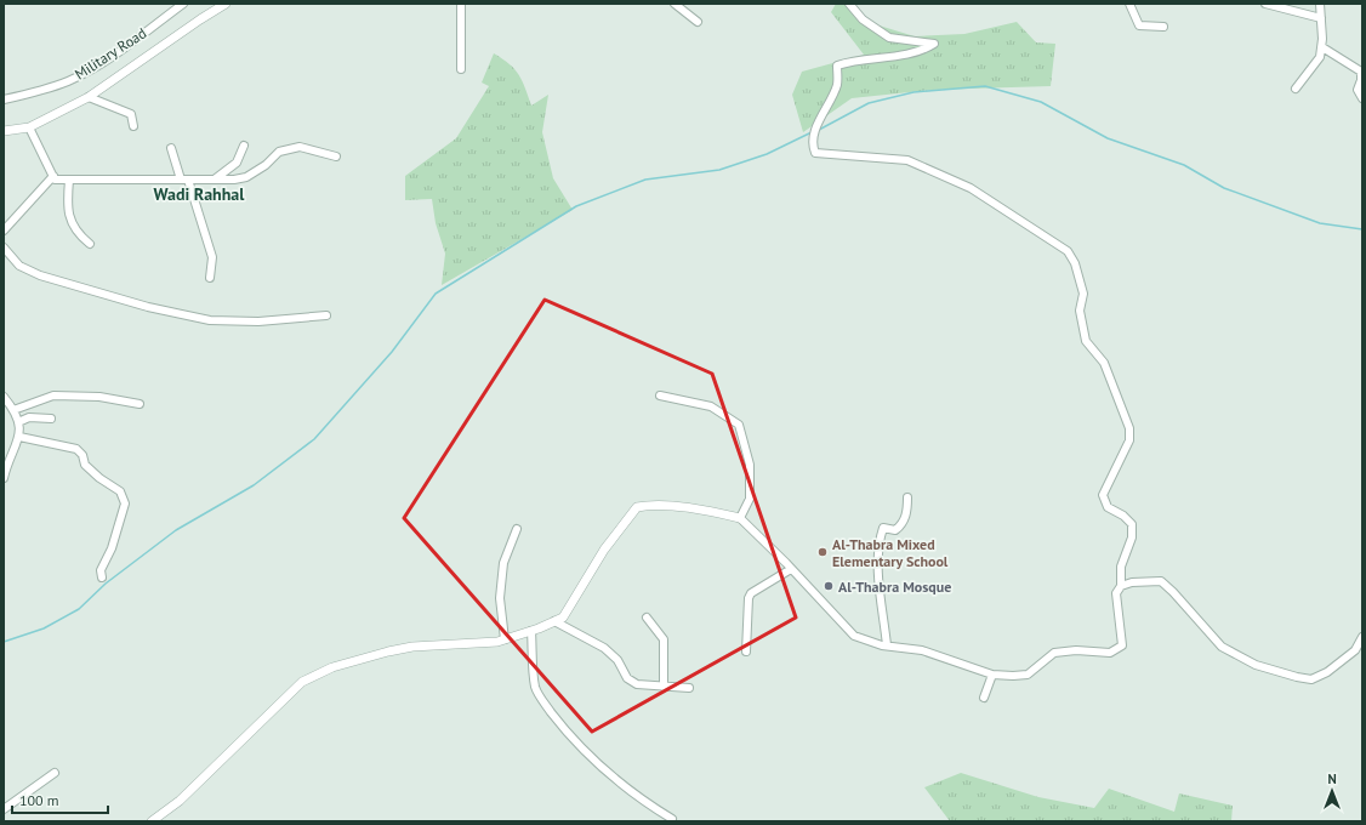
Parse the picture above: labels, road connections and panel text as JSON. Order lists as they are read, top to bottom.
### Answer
{
  "streets": {
    "street": ["Military Road"]
  },
  "districts": ["Wadi Rahhal"],
  "places": ["Al-Thabra Mixed Elementary School", "Al-Thabra Mosque"],
  "scale_bar": "100 m",
  "north": "top"
}
